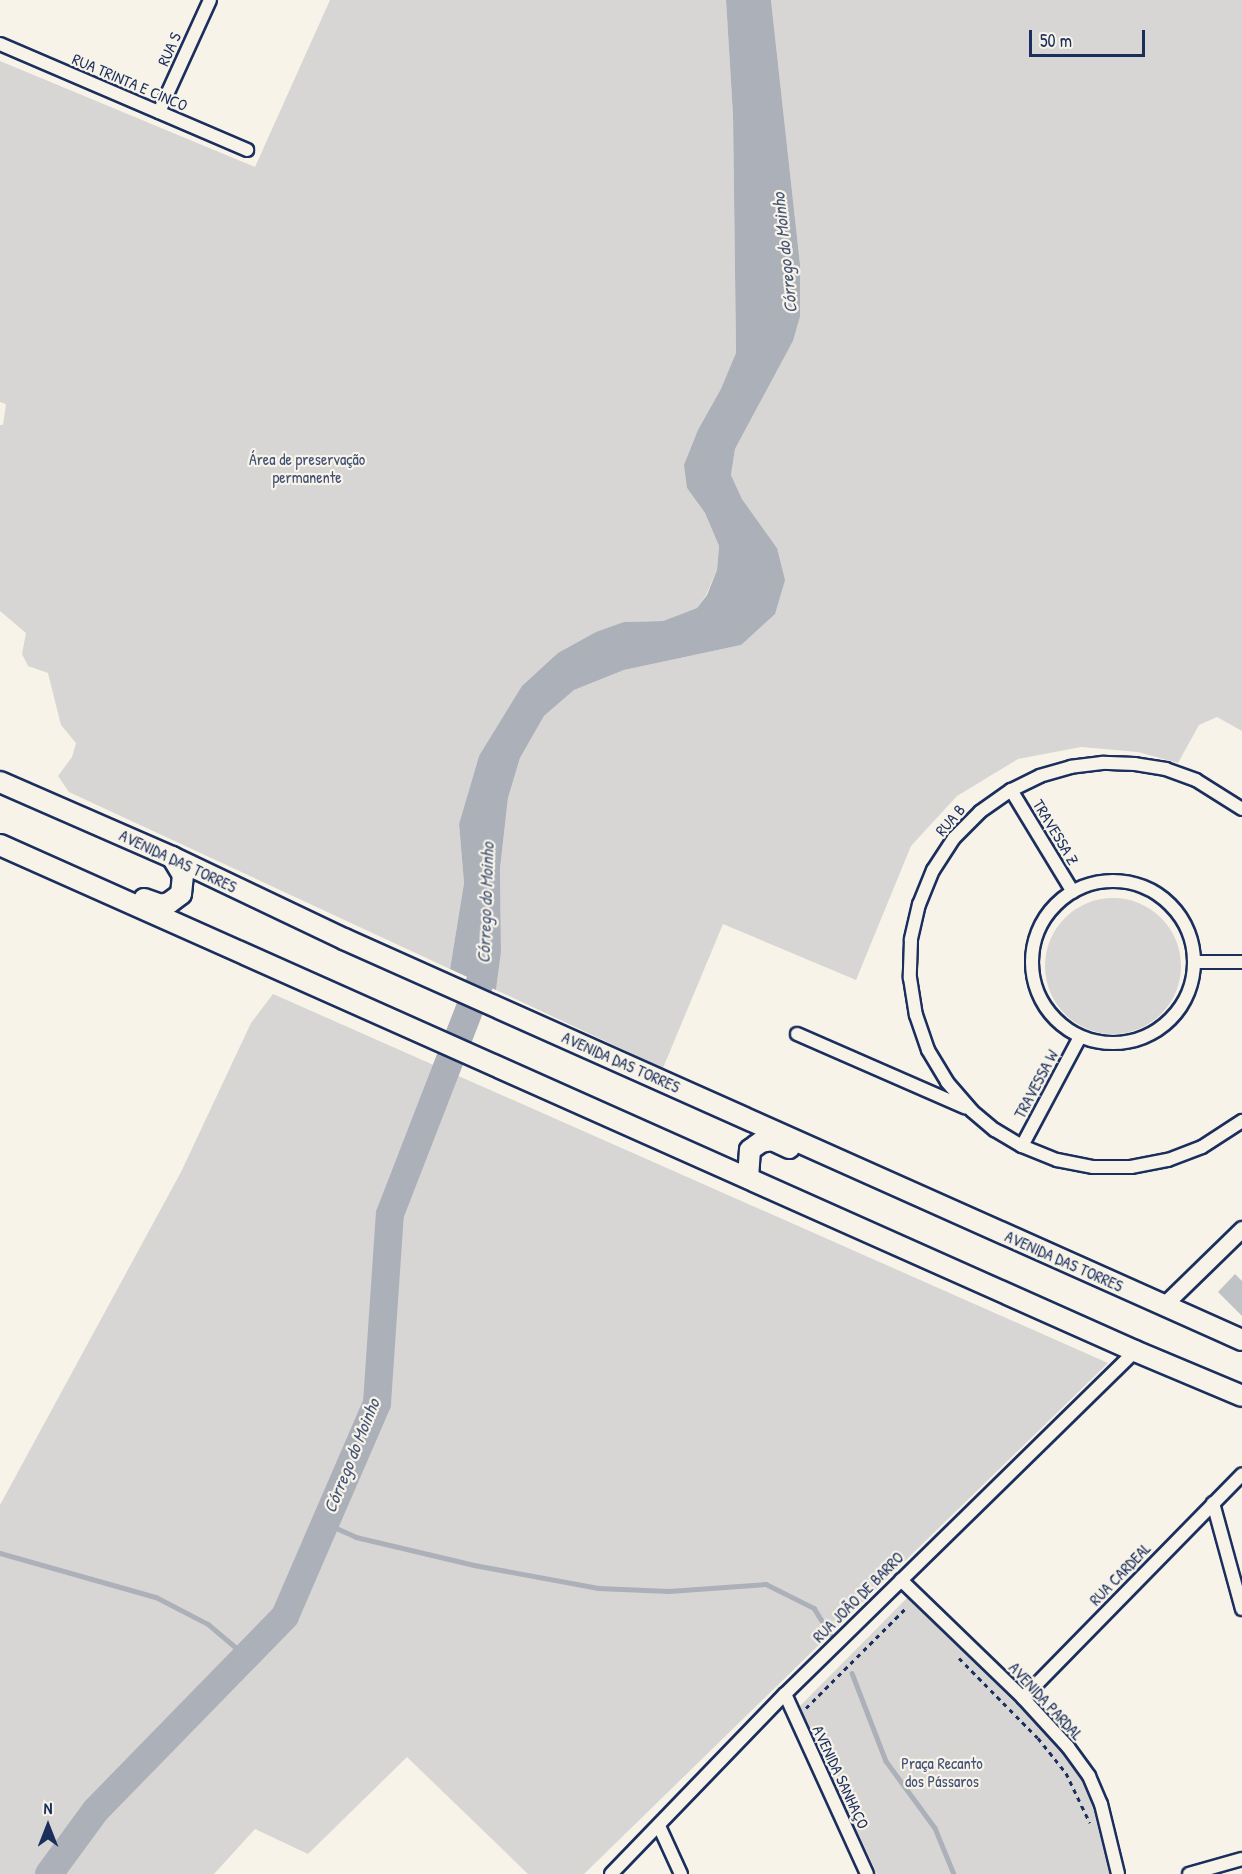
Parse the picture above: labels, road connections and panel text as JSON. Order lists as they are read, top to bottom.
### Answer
{
  "streets": {
    "main road": ["AVENIDA DAS TORRES"],
    "street": [
      "RUA S",
      "RUA TRINTA E CINCO",
      "RUA B",
      "TRAVESSA Z",
      "TRAVESSA W",
      "RUA CARDEAL",
      "RUA JOÃO DE BARRO",
      "AVENIDA PARDAL",
      "AVENIDA SANHAÇO"
    ]
  },
  "crossings": [
    ["RUA S", "RUA TRINTA E CINCO"],
    ["RUA B", "TRAVESSA Z"],
    ["RUA B", "TRAVESSA W"],
    ["TRAVESSA Z", "TRAVESSA W"],
    ["RUA CARDEAL", "AVENIDA PARDAL"],
    ["RUA JOÃO DE BARRO", "AVENIDA PARDAL"],
    ["RUA JOÃO DE BARRO", "AVENIDA SANHAÇO"]
  ],
  "water": ["Córrego do Moinho"],
  "parks": ["Área de preservação permanente", "Praça Recanto dos Pássaros"],
  "scale_bar": "50 m",
  "north": "top"
}
